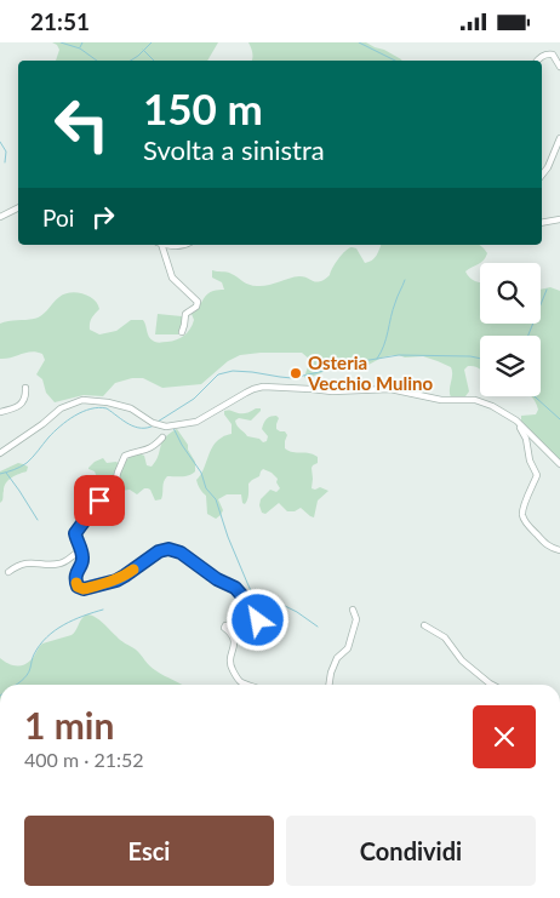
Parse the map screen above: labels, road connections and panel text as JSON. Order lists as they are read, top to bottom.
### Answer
{
  "places": ["Osteria Vecchio Mulino"],
  "page": {
    "status": "21:51",
    "turn": ["150 m", "Svolta a sinistra"],
    "then": "Poi",
    "heading": ["1 min", "400 m · 21:52"],
    "buttons": ["Esci", "Condividi"]
  }
}
